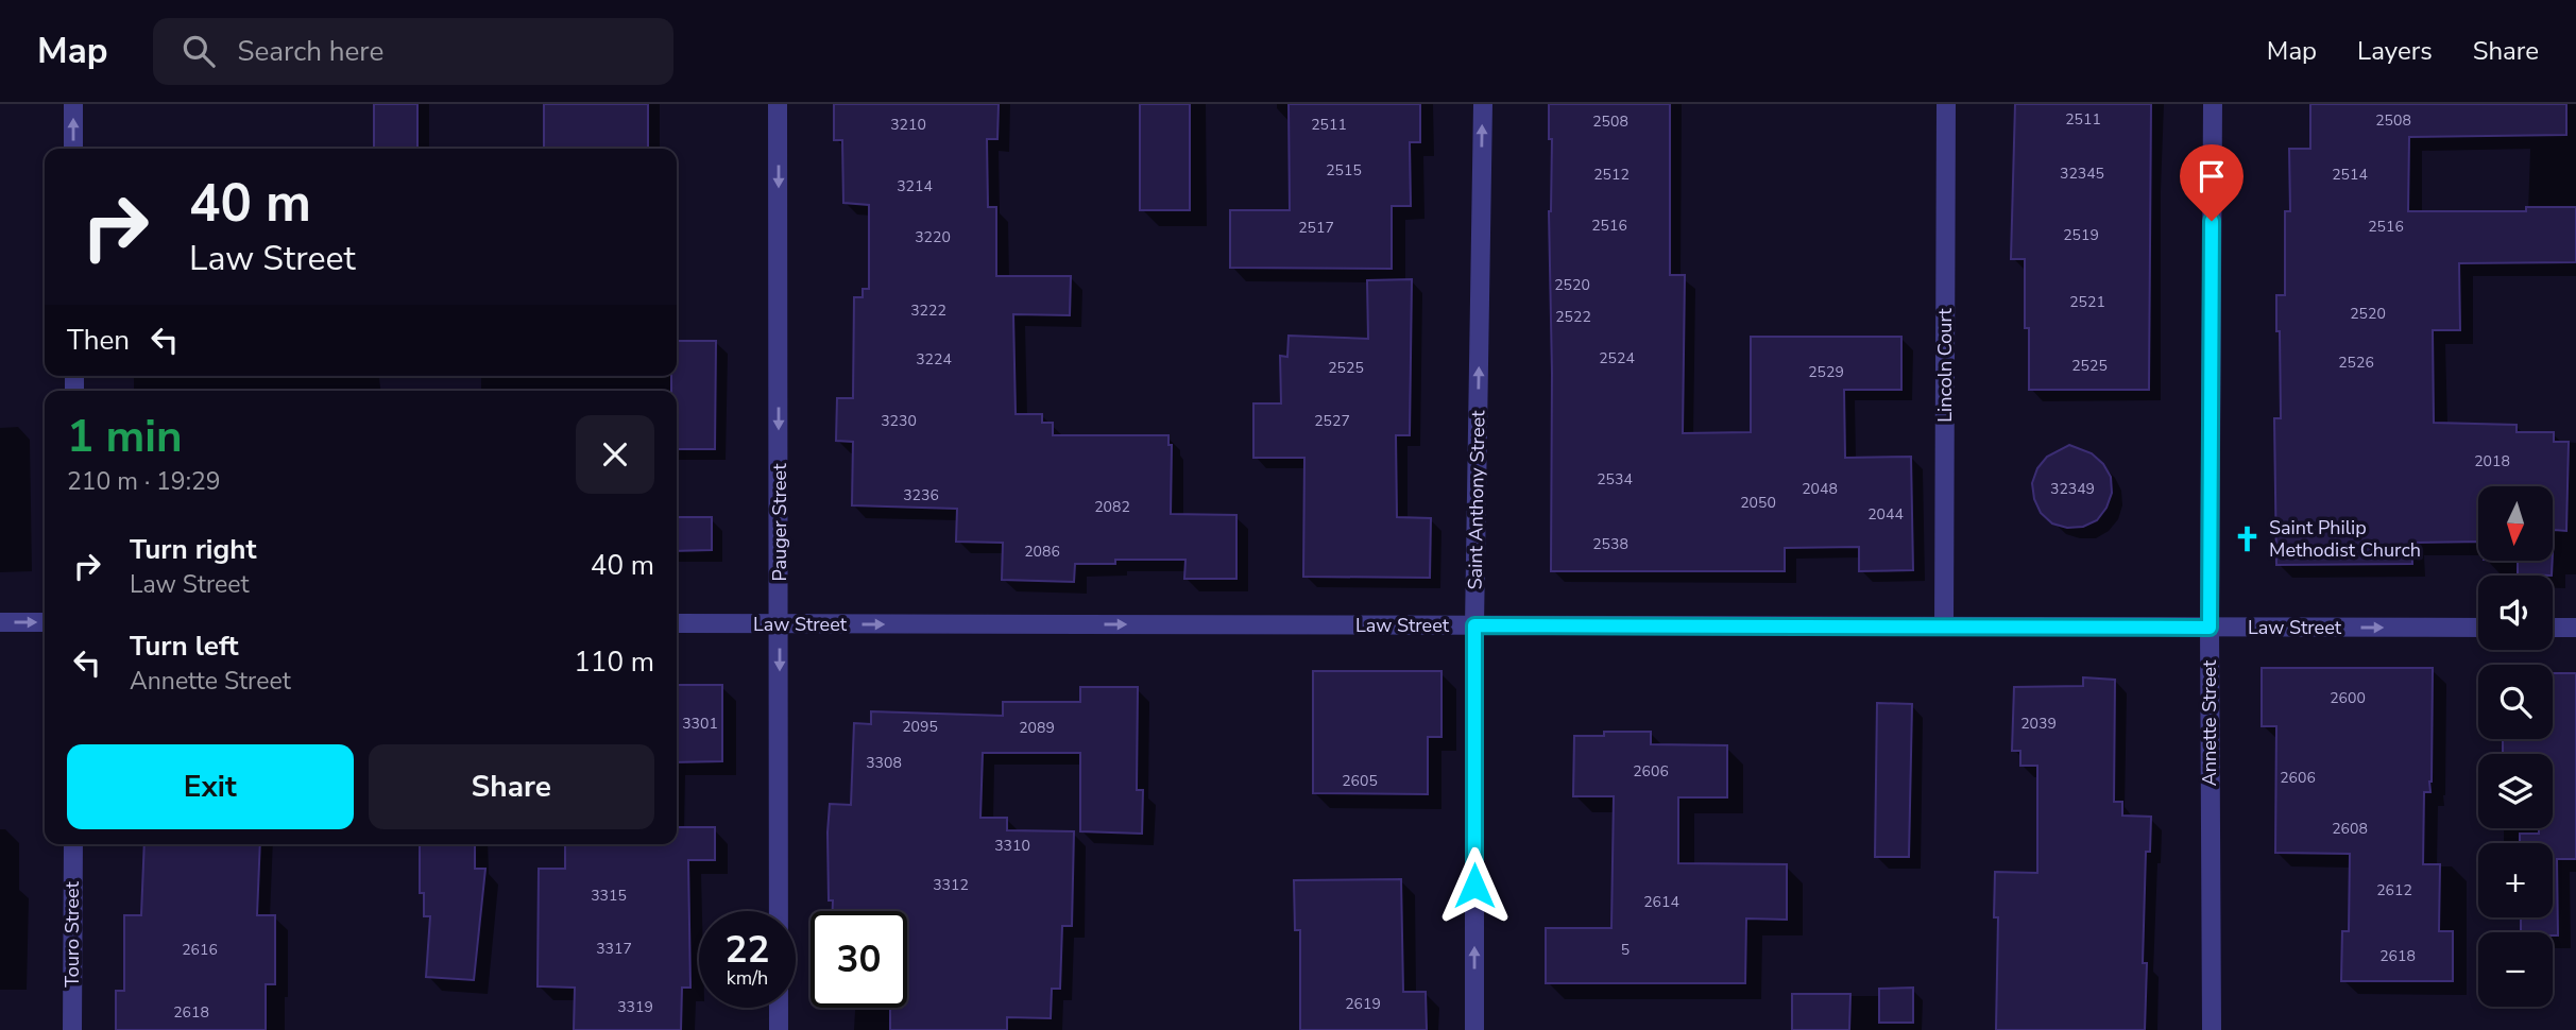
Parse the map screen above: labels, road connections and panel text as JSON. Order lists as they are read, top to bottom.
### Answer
{
  "streets": {
    "street": [
      "Lincoln Court",
      "Saint Anthony Street",
      "Pauger Street",
      "Law Street",
      "Annette Street",
      "Touro Street"
    ]
  },
  "crossings": [
    ["Lincoln Court", "Law Street"],
    ["Saint Anthony Street", "Law Street"],
    ["Pauger Street", "Law Street"],
    ["Law Street", "Annette Street"]
  ],
  "one_way": ["Saint Anthony Street", "Pauger Street", "Law Street"],
  "places": {
    "church": ["Saint Philip Methodist Church"]
  },
  "house_numbers": [
    "2511",
    "2508",
    "2508",
    "3210",
    "2511",
    "2515",
    "32345",
    "2512",
    "2514",
    "3214",
    "2516",
    "2516",
    "2517",
    "2519",
    "3220",
    "2520",
    "2521",
    "3222",
    "2520",
    "2522",
    "2524",
    "3224",
    "2526",
    "2525",
    "2525",
    "2529",
    "3230",
    "2527",
    "2018",
    "2534",
    "2048",
    "32349",
    "3236",
    "2050",
    "2082",
    "2044",
    "2538",
    "2086",
    "2600",
    "3301",
    "2039",
    "2095",
    "2089",
    "3308",
    "2606",
    "2606",
    "2605",
    "2608",
    "3310",
    "3312",
    "2612",
    "3315",
    "2614",
    "3317",
    "2616",
    "5",
    "2618",
    "2619",
    "3319",
    "2618"
  ],
  "north": "bottom",
  "page": {
    "header": "Map",
    "search": "Search here",
    "nav": ["Map", "Layers", "Share"],
    "turn": ["40 m", "Law Street"],
    "then": "Then",
    "heading": ["1 min", "210 m · 19:29"],
    "map_buttons": ["+", "−"],
    "list": [
      {
        "name": "Turn right",
        "note": "Law Street",
        "value": "40 m"
      },
      {
        "name": "Turn left",
        "note": "Annette Street",
        "value": "110 m"
      }
    ],
    "buttons": ["Exit", "Share"],
    "speed": "22 km/h",
    "limit": "30"
  }
}
